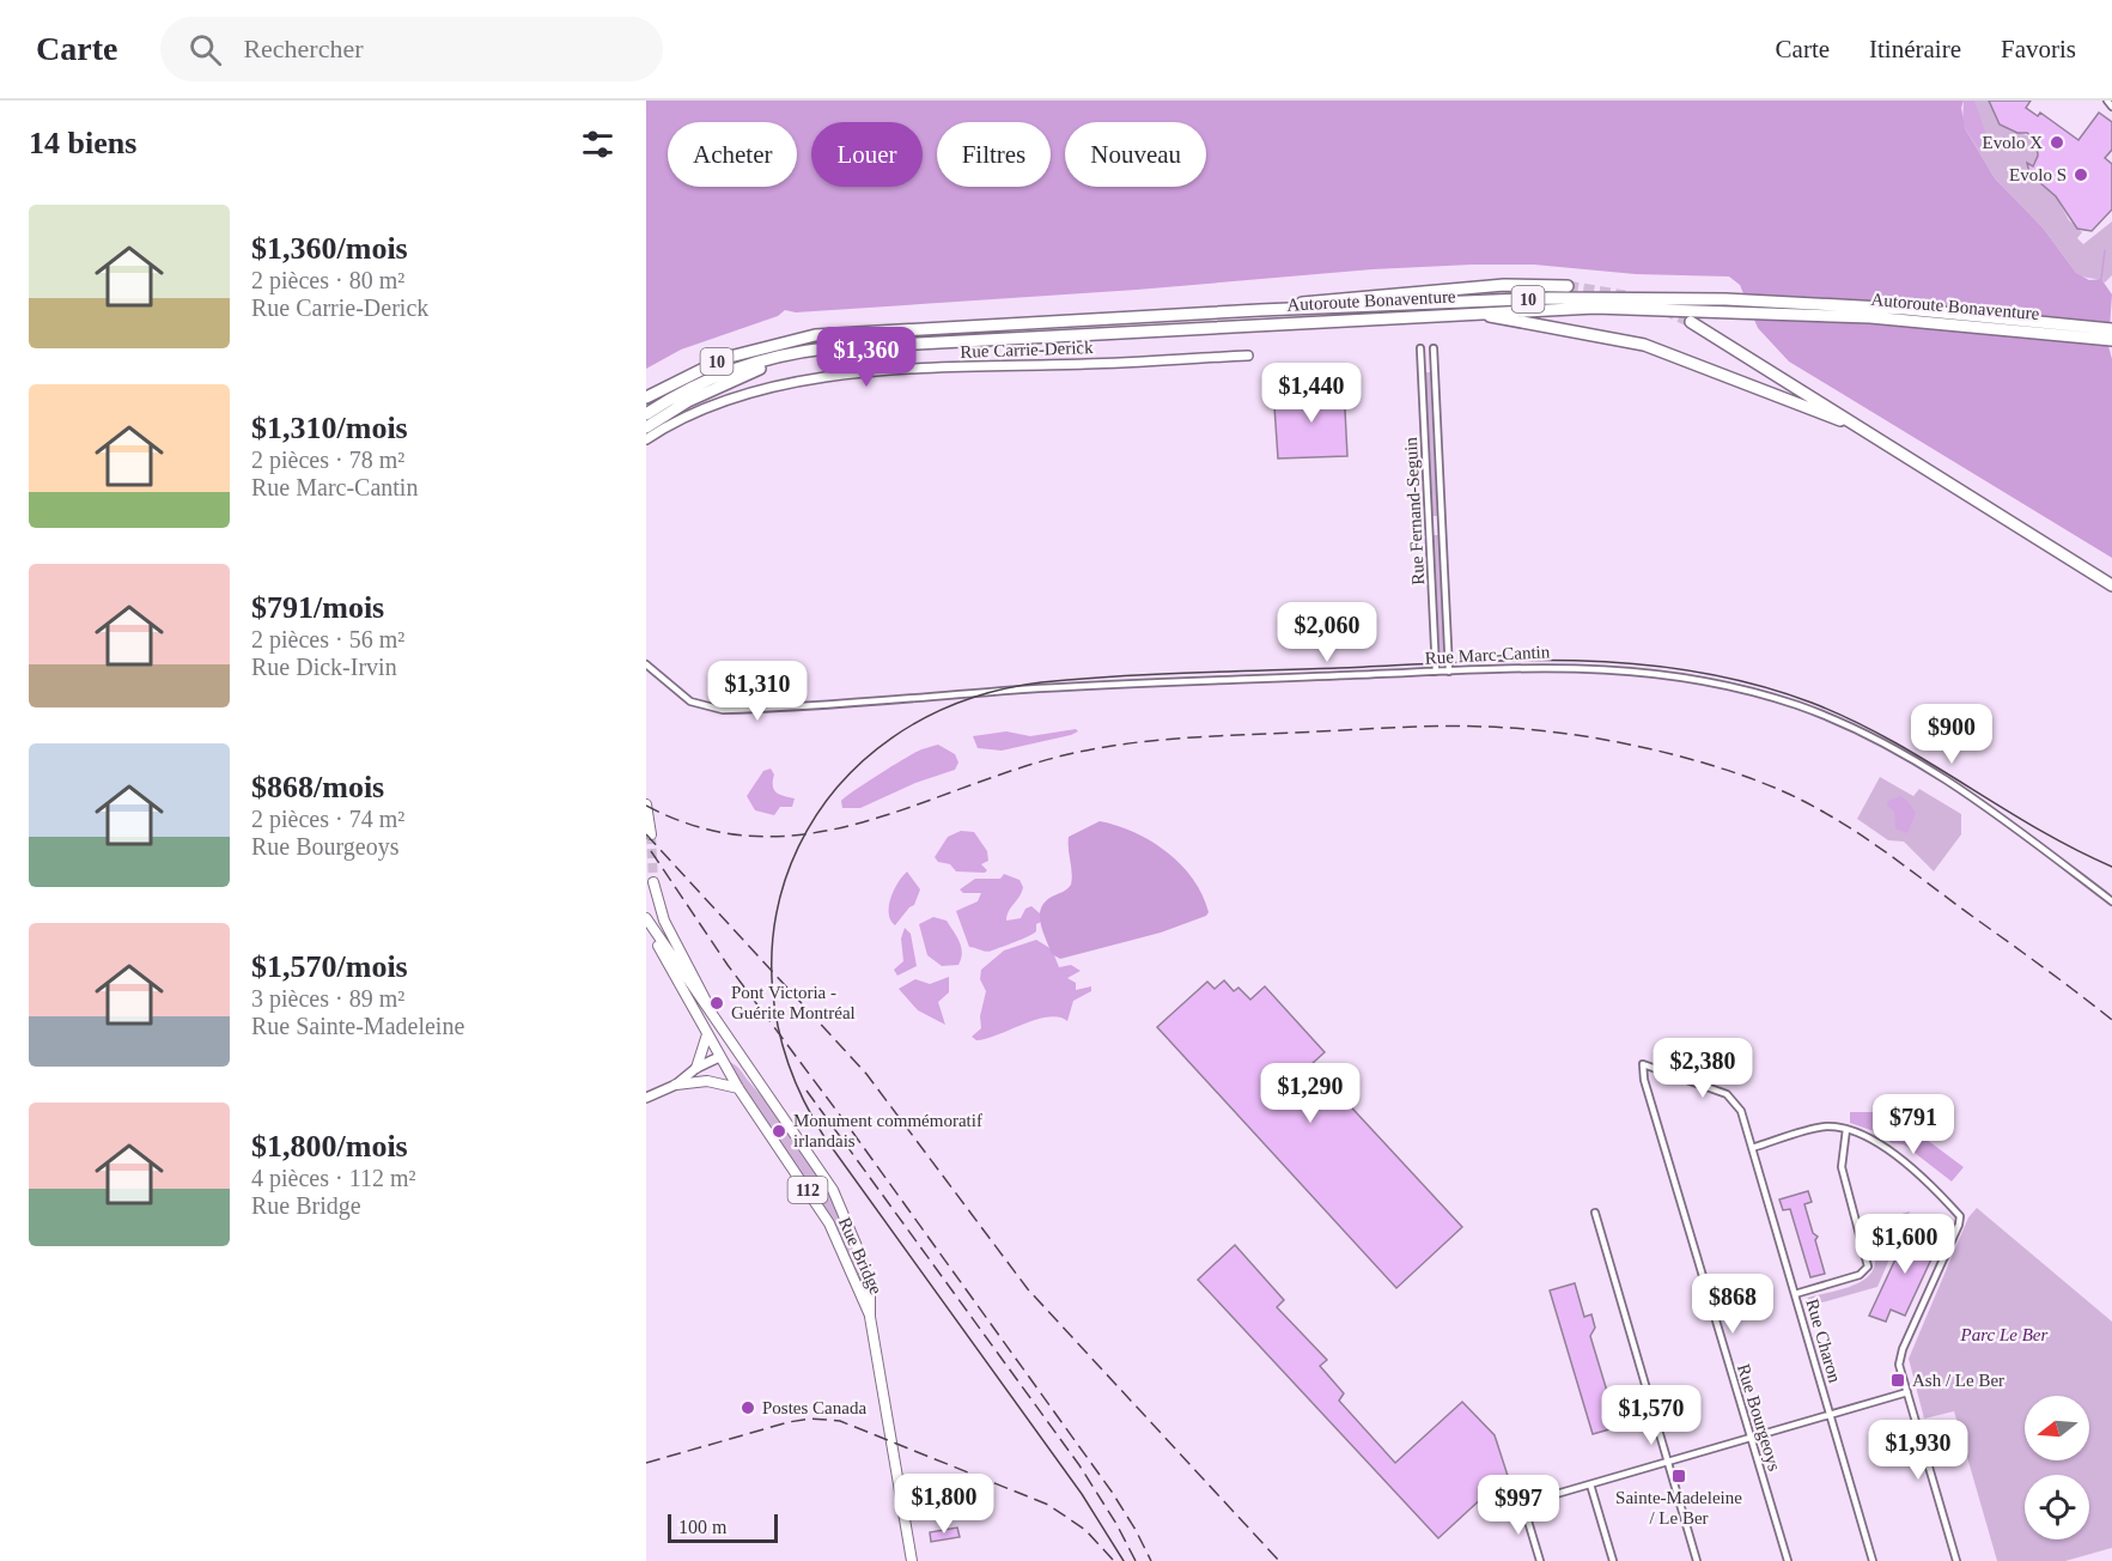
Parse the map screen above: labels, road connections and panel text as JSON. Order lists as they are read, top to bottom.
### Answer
{
  "streets": {
    "highway": ["10", "Autoroute Bonaventure"],
    "main road": ["112", "Rue Bridge"],
    "street": [
      "Rue Carrie-Derick",
      "Rue Fernand-Seguin",
      "Rue Marc-Cantin",
      "Rue Charon",
      "Rue Bourgeoys"
    ]
  },
  "crossings": [
    ["Rue Fernand-Seguin", "Rue Marc-Cantin"],
    ["Rue Charon", "Rue Bourgeoys"]
  ],
  "parks": ["Parc Le Ber"],
  "places": {
    "other": [
      "Evolo X",
      "Evolo S",
      "Pont Victoria - Guérite Montréal",
      "Monument commémoratif irlandais",
      "Postes Canada"
    ],
    "transit": ["Ash / Le Ber", "Sainte-Madeleine / Le Ber"]
  },
  "scale_bar": "100 m",
  "north": "left",
  "page": {
    "header": "Carte",
    "search": "Rechercher",
    "nav": ["Carte", "Itinéraire", "Favoris"],
    "heading": "14 biens",
    "chip": [
      "Acheter",
      "Louer",
      "Filtres",
      "Nouveau"
    ],
    "list": [
      {
        "name": "$1,360/mois",
        "note": "2 pièces · 80 m² · Rue Carrie-Derick"
      },
      {
        "name": "$1,310/mois",
        "note": "2 pièces · 78 m² · Rue Marc-Cantin"
      },
      {
        "name": "$791/mois",
        "note": "2 pièces · 56 m² · Rue Dick-Irvin"
      },
      {
        "name": "$868/mois",
        "note": "2 pièces · 74 m² · Rue Bourgeoys"
      },
      {
        "name": "$1,570/mois",
        "note": "3 pièces · 89 m² · Rue Sainte-Madeleine"
      },
      {
        "name": "$1,800/mois",
        "note": "4 pièces · 112 m² · Rue Bridge"
      }
    ],
    "price": [
      "$1,360",
      "$1,440",
      "$2,060",
      "$1,310",
      "$900",
      "$2,380",
      "$1,290",
      "$791",
      "$1,600",
      "$868",
      "$1,570",
      "$1,930",
      "$1,800",
      "$997"
    ],
    "scale": "100 m"
  }
}
